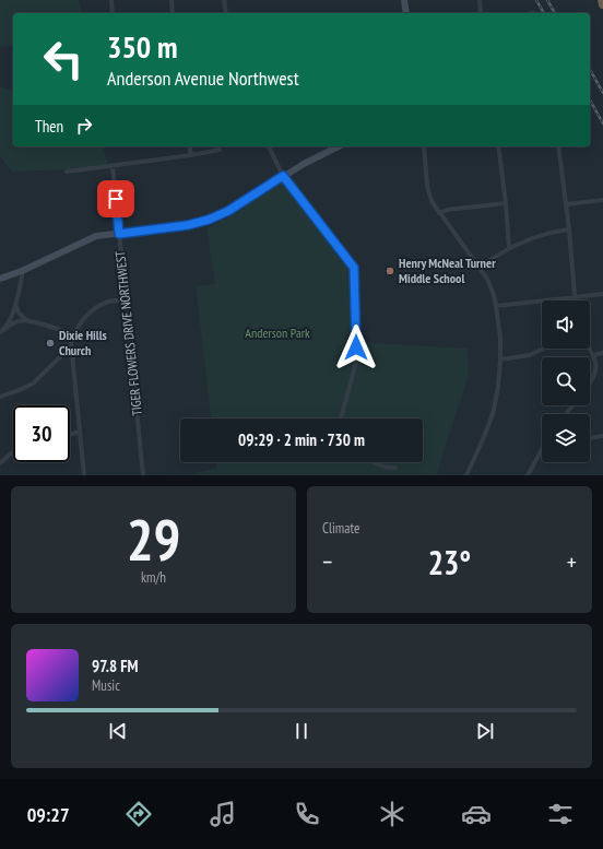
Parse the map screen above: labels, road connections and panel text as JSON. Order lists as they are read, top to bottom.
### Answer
{
  "streets": {
    "street": ["TIGER FLOWERS DRIVE NORTHWEST"]
  },
  "parks": ["Anderson Park"],
  "places": ["Henry McNeal Turner Middle School", "Dixie Hills Church"],
  "page": {
    "turn": ["350 m", "Anderson Avenue Northwest"],
    "then": "Then",
    "limit": "30",
    "trip": "09:29 · 2 min · 730 m",
    "tile": [
      ["29", "km/h"],
      "Climate"
    ],
    "heat": ["−", "23°", "+"],
    "song": ["97.8 FM", "Music"],
    "tabs": "09:27"
  }
}
